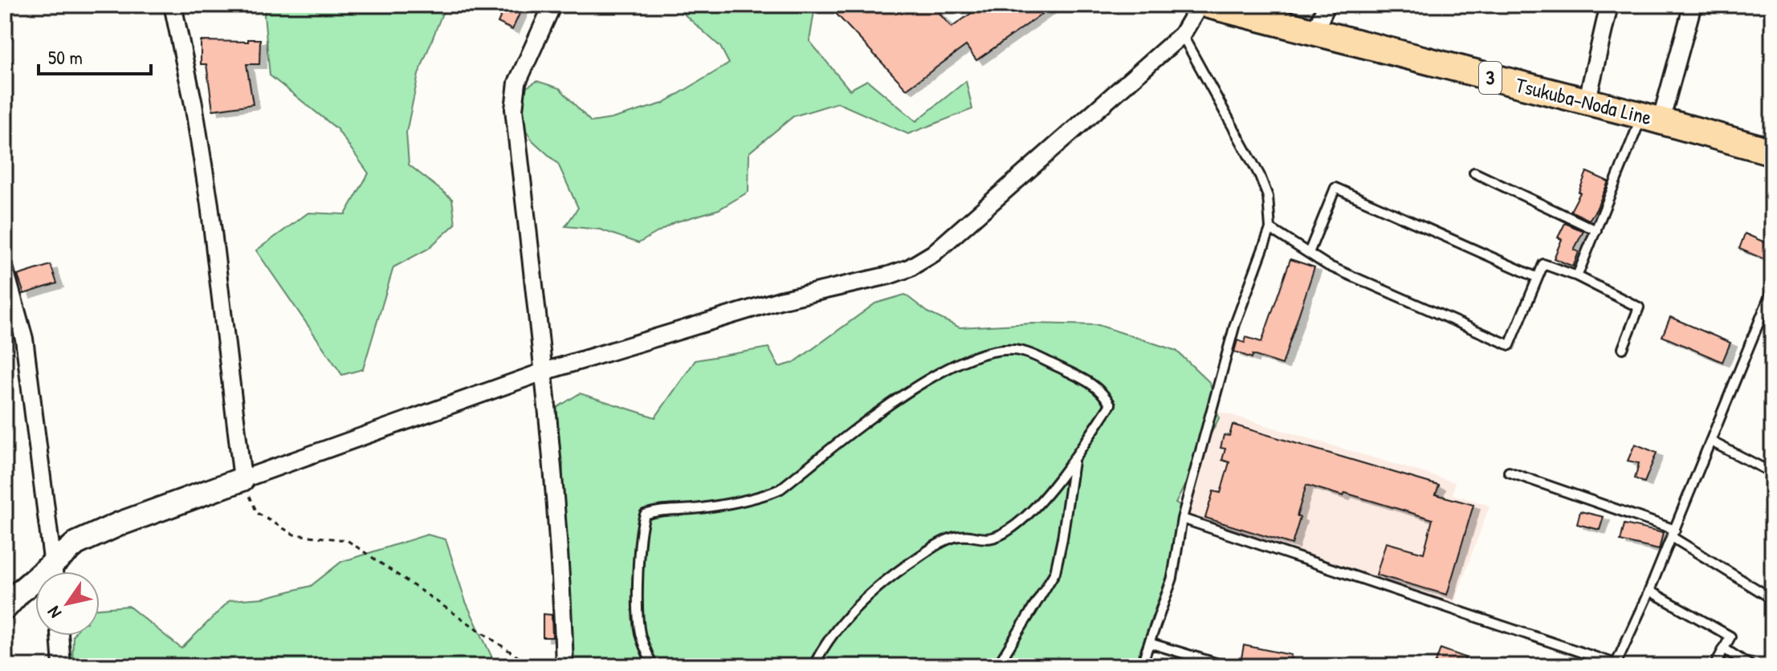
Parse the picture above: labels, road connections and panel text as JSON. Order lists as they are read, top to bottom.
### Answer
{
  "streets": {
    "main road": ["3", "Tsukuba-Noda Line"]
  },
  "scale_bar": "50 m",
  "north": "bottom left"
}
